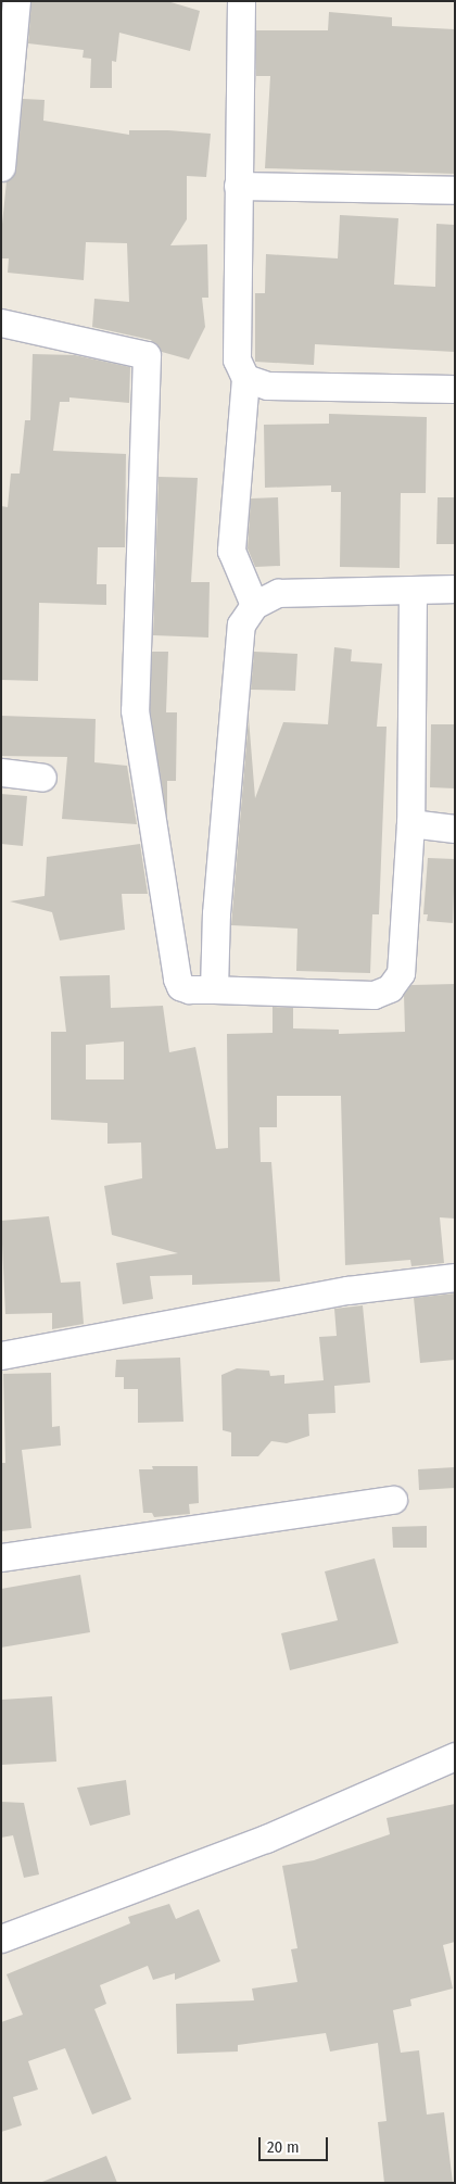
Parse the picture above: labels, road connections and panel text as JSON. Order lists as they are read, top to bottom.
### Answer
{
  "scale_bar": "20 m"
}
